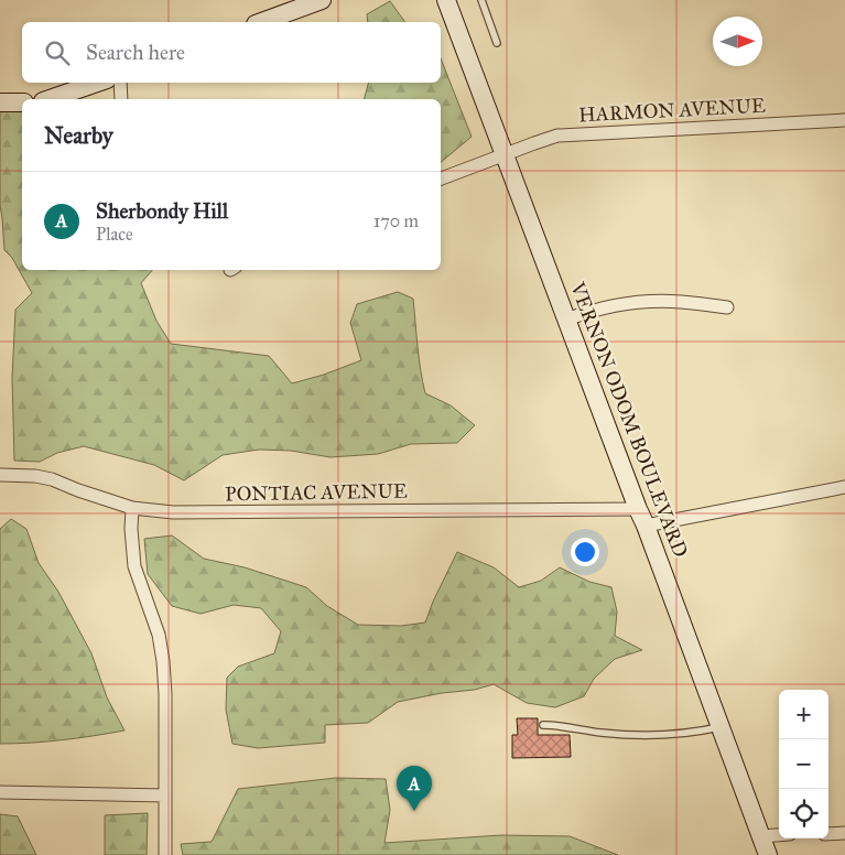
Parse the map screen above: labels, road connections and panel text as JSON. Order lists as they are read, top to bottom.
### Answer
{
  "streets": {
    "main road": ["VERNON ODOM BOULEVARD"],
    "street": ["HARMON AVENUE", "PONTIAC AVENUE"]
  },
  "crossings": [
    ["HARMON AVENUE", "VERNON ODOM BOULEVARD"],
    ["VERNON ODOM BOULEVARD", "PONTIAC AVENUE"]
  ],
  "north": "right",
  "page": {
    "search": "Search here",
    "heading": "Nearby",
    "list": [
      {
        "mark": "A",
        "name": "Sherbondy Hill",
        "note": "Place",
        "value": "170 m"
      }
    ],
    "map_buttons": ["+", "−"],
    "pins": "A"
  }
}
